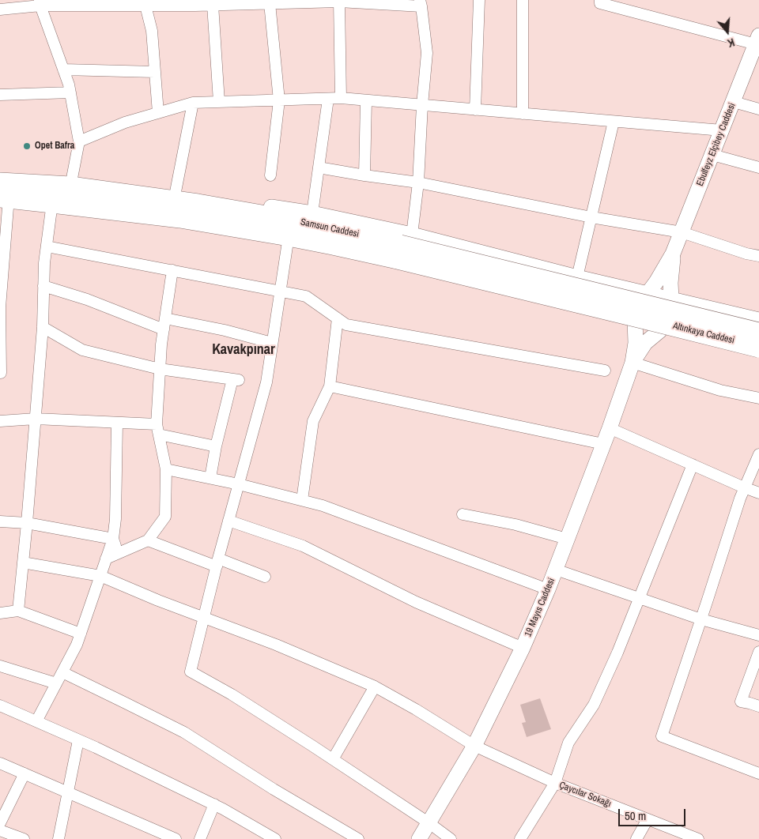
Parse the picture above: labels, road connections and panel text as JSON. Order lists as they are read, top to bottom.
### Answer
{
  "streets": {
    "highway": ["Samsun Caddesi", "Altınkaya Caddesi"],
    "street": ["Ebulfeyz Elçibey Caddesi", "19 Mayıs Caddesi", "Çaycılar Sokağı"]
  },
  "crossings": [
    ["Ebulfeyz Elçibey Caddesi", "Samsun Caddesi"],
    ["Ebulfeyz Elçibey Caddesi", "Altınkaya Caddesi"],
    ["Ebulfeyz Elçibey Caddesi", "19 Mayıs Caddesi"],
    ["Samsun Caddesi", "Altınkaya Caddesi"],
    ["Samsun Caddesi", "19 Mayıs Caddesi"],
    ["Altınkaya Caddesi", "19 Mayıs Caddesi"],
    ["19 Mayıs Caddesi", "Çaycılar Sokağı"]
  ],
  "districts": ["Kavakpınar"],
  "places": ["Opet Bafra"],
  "scale_bar": "50 m",
  "north": "bottom"
}
